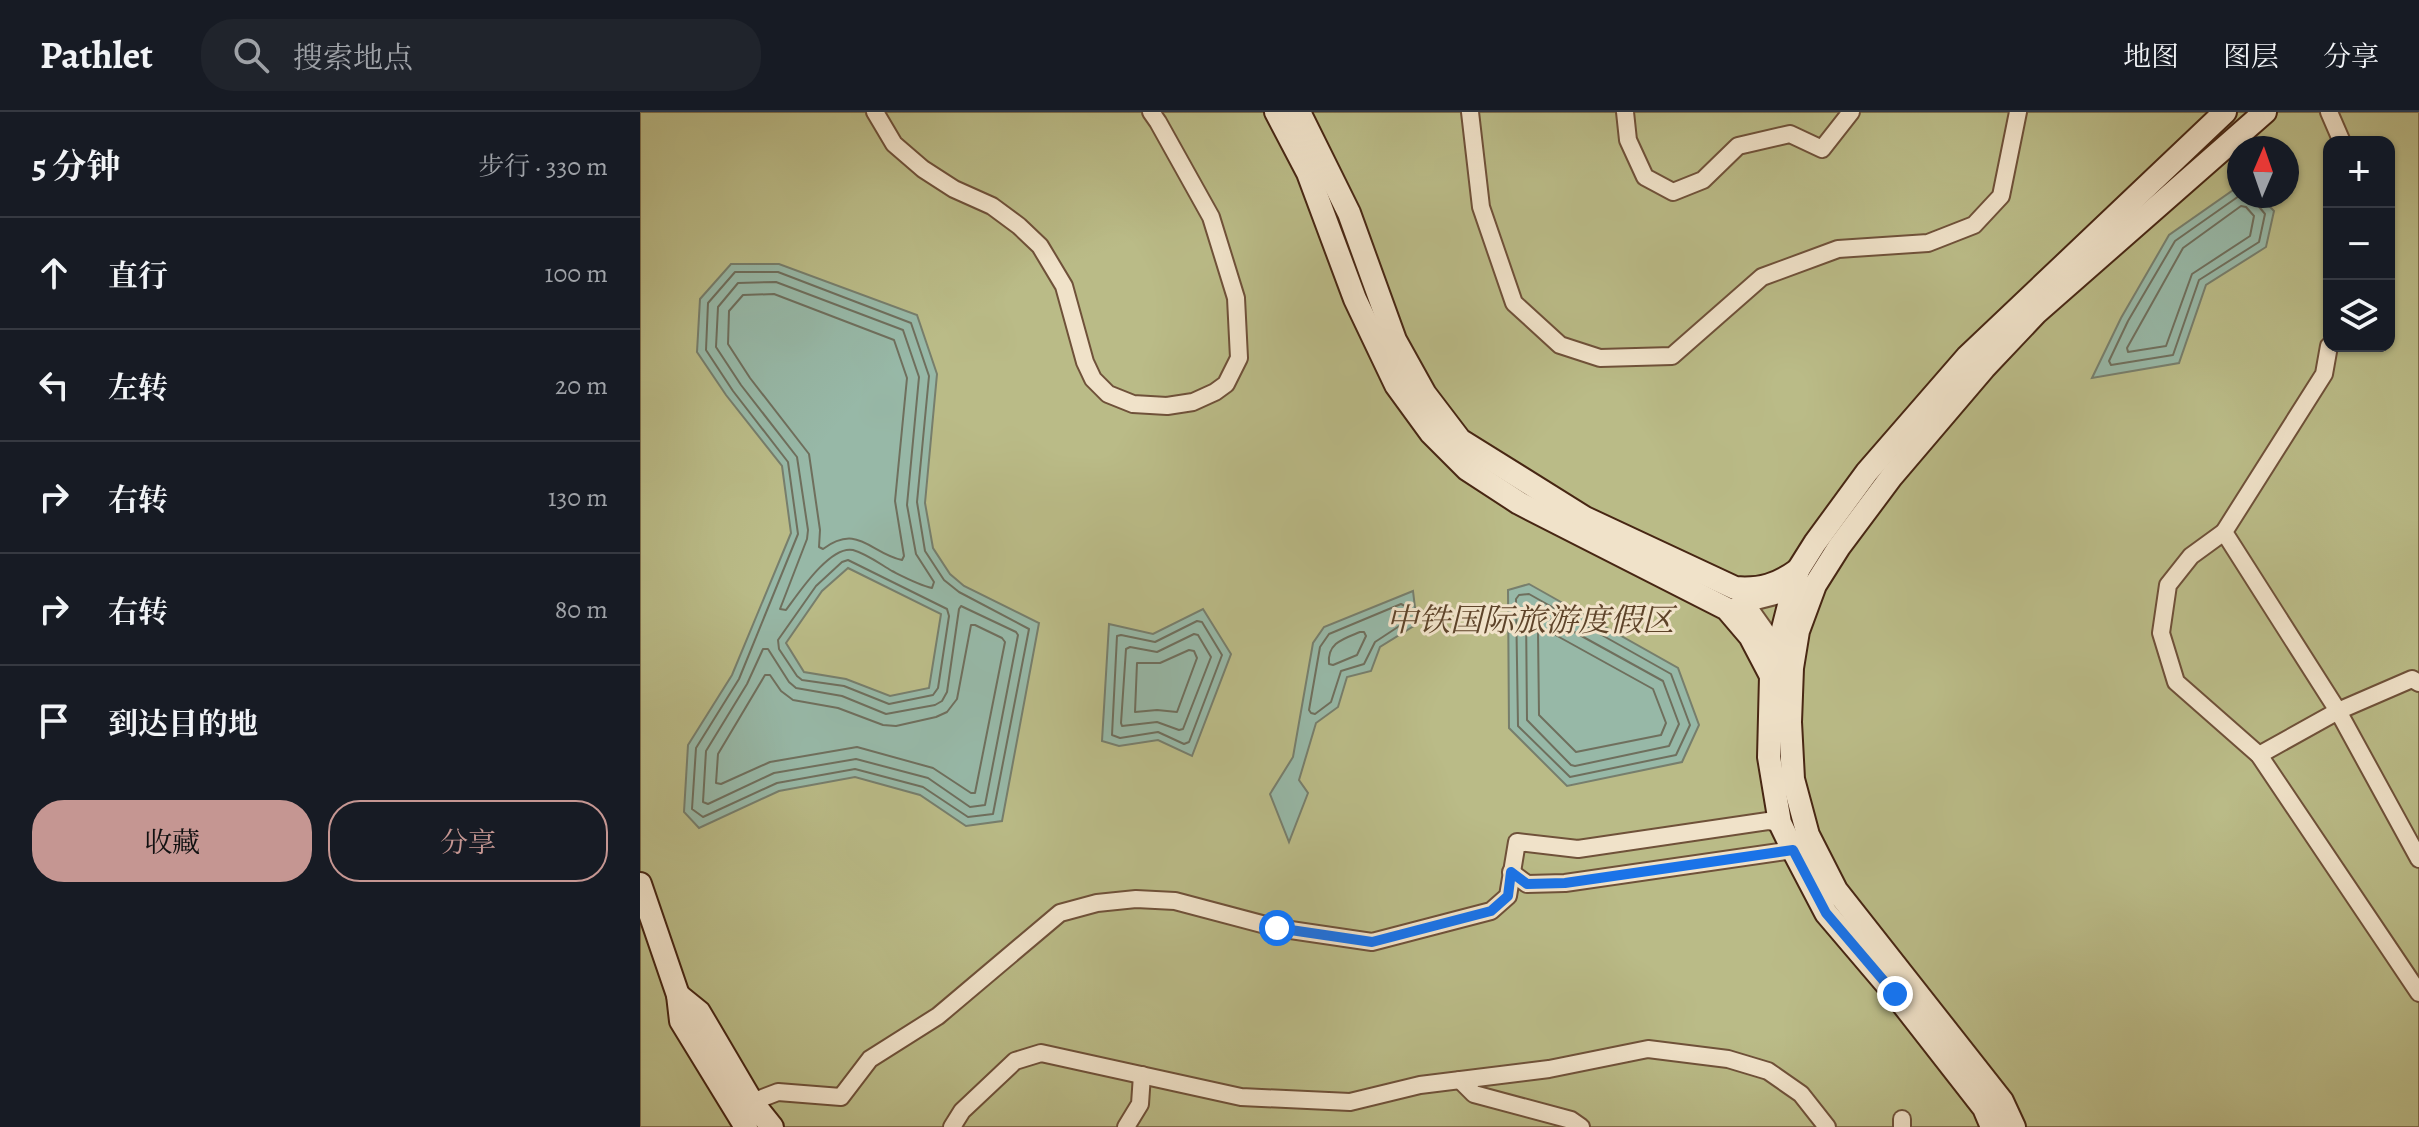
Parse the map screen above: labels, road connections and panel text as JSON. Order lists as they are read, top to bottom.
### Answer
{
  "parks": ["中铁国际旅游度假区"],
  "north": "top",
  "page": {
    "header": "Pathlet",
    "search": "搜索地点",
    "nav": ["地图", "图层", "分享"],
    "heading": ["5 分钟", "步行 · 330 m"],
    "map_buttons": ["+", "−"],
    "list": [
      ["直行", "100 m"],
      ["左转", "20 m"],
      ["右转", "130 m"],
      ["右转", "80 m"],
      "到达目的地"
    ],
    "buttons": ["收藏", "分享"]
  }
}
